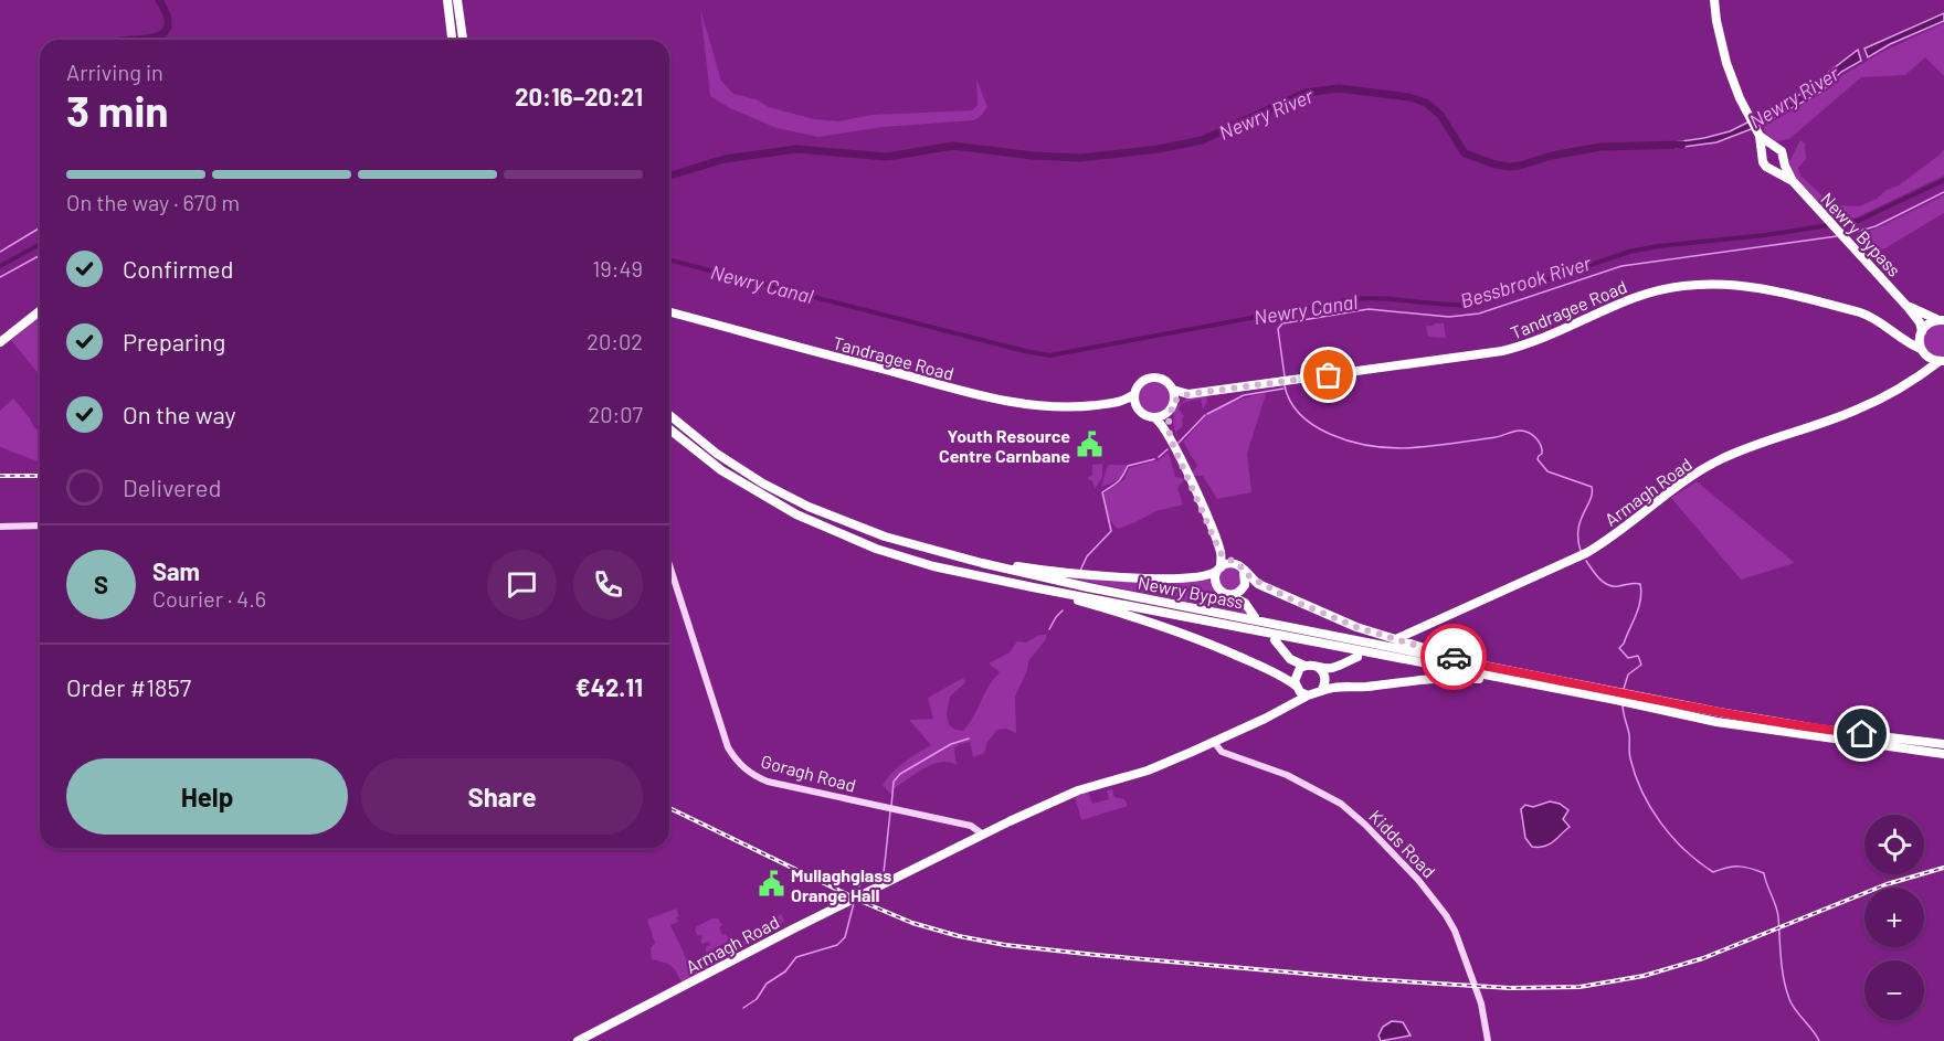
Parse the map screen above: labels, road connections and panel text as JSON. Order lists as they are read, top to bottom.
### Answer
{
  "streets": {
    "highway": ["Newry Bypass", "Tandragee Road", "Armagh Road"],
    "street": ["Goragh Road", "Kidds Road"]
  },
  "crossings": [
    ["Tandragee Road", "Armagh Road"],
    ["Armagh Road", "Goragh Road"],
    ["Armagh Road", "Kidds Road"]
  ],
  "water": ["Newry River", "Bessbrook River", "Newry Canal"],
  "places": {
    "public building": ["Youth Resource Centre Carnbane", "Mullaghglass Orange Hall"]
  },
  "page": {
    "heading": ["3 min", "Arriving in", "20:16–20:21"],
    "panel": [
      "Sam",
      "Courier · 4.6",
      "Order #1857",
      "€42.11"
    ],
    "bar": "On the way · 670 m",
    "list": [
      ["Confirmed", "19:49"],
      ["Preparing", "20:02"],
      ["On the way", "20:07"],
      "Delivered"
    ],
    "round": "S",
    "buttons": ["Help", "Share"],
    "map_buttons": ["+", "−"]
  }
}
